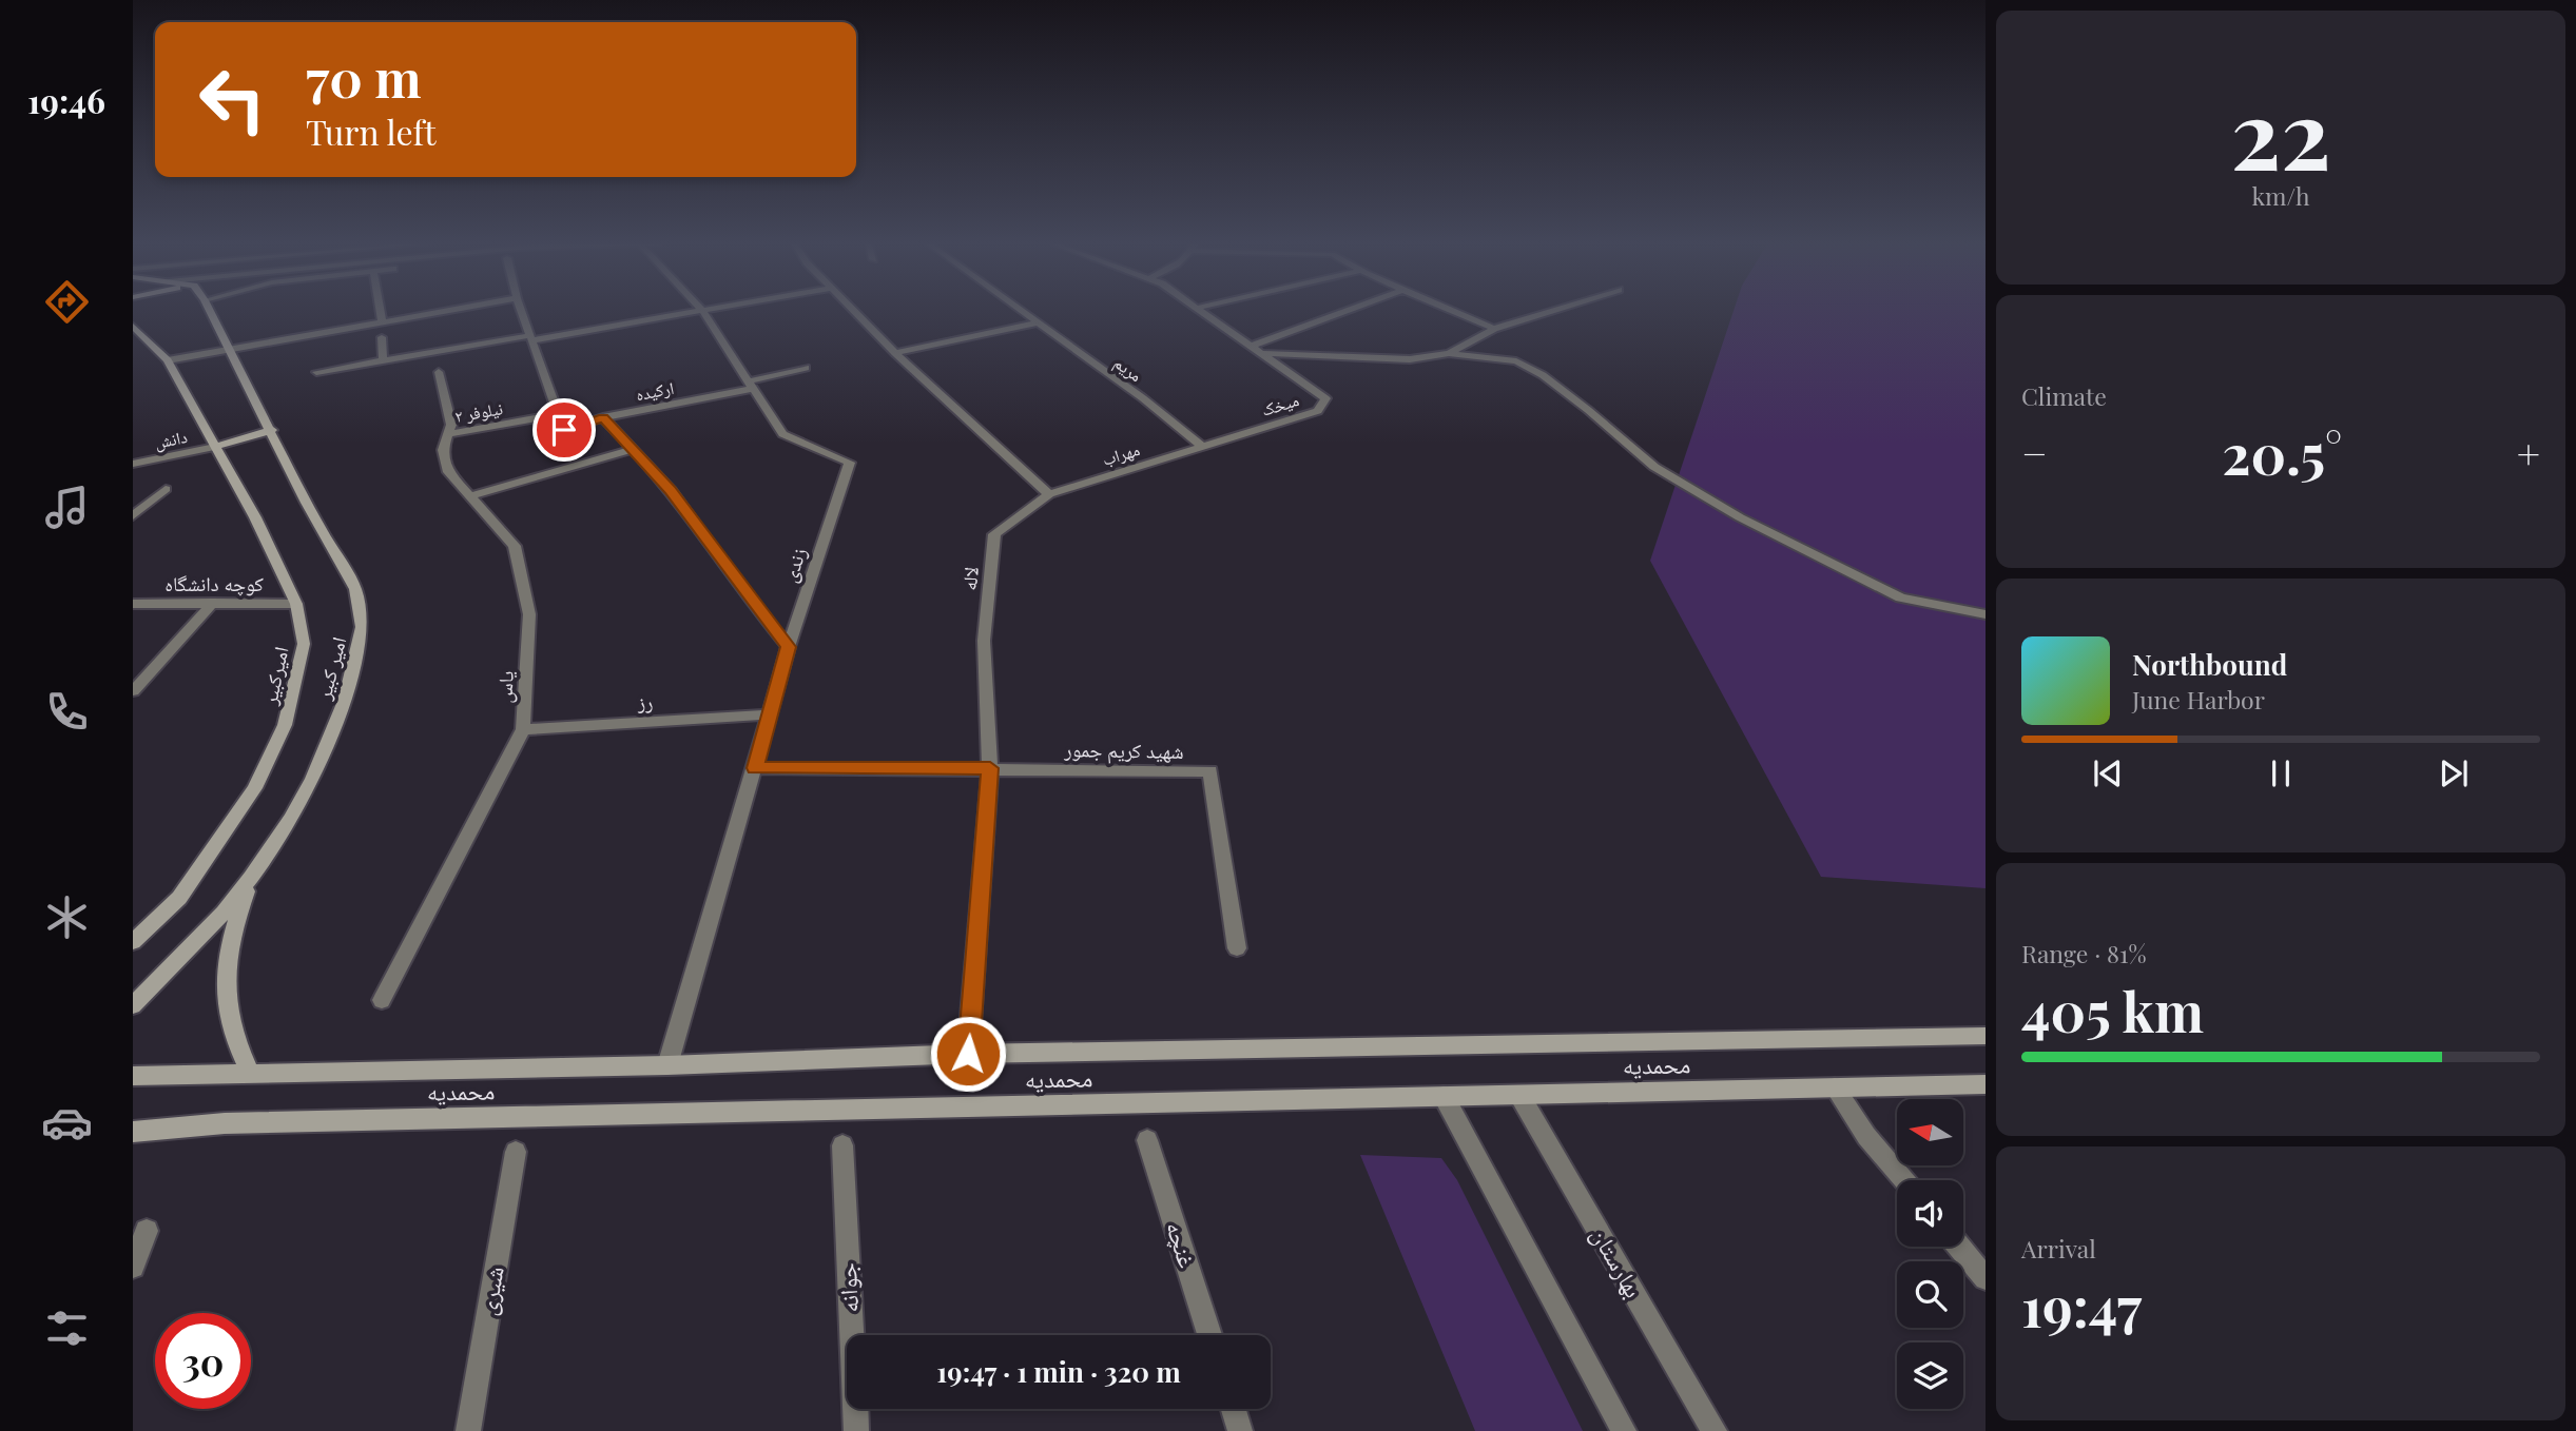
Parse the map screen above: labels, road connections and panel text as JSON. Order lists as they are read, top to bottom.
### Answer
{
  "streets": {
    "street": [
      "مریم",
      "ارکیده",
      "میخک",
      "نیلوفر ۲",
      "دانش",
      "مهراب",
      "زندی",
      "لاله",
      "کوچه دانشگاه",
      "امیر کبیر",
      "امیرکبیر",
      "یاس",
      "رز",
      "شهید کریم جمور",
      "محمدیه",
      "غنچه",
      "بهارستان",
      "جوانه",
      "شیری"
    ]
  },
  "crossings": [
    ["مریم", "میخک"],
    ["مریم", "مهراب"],
    ["ارکیده", "نیلوفر ۲"],
    ["ارکیده", "زندی"],
    ["میخک", "مهراب"],
    ["نیلوفر ۲", "یاس"],
    ["دانش", "امیرکبیر"],
    ["مهراب", "لاله"],
    ["زندی", "رز"],
    ["زندی", "محمدیه"],
    ["لاله", "شهید کریم جمور"],
    ["لاله", "محمدیه"],
    ["کوچه دانشگاه", "امیرکبیر"],
    ["یاس", "رز"],
    ["محمدیه", "بهارستان"]
  ],
  "north": "left",
  "page": {
    "tabs": "19:46",
    "tile": [
      ["22", "km/h"],
      "Climate",
      ["Range · 81%", "405 km"],
      ["Arrival", "19:47"]
    ],
    "turn": ["70 m", "Turn left"],
    "heat": ["−", "20.5°", "+"],
    "song": ["Northbound", "June Harbor"],
    "limit": "30",
    "trip": "19:47 · 1 min · 320 m"
  }
}
